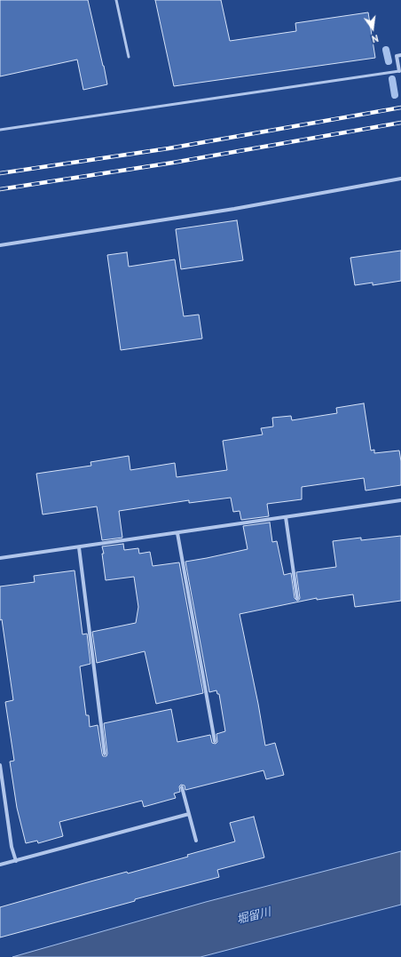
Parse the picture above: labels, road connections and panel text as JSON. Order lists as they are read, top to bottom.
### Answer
{
  "water": ["堀留川"],
  "north": "bottom"
}
